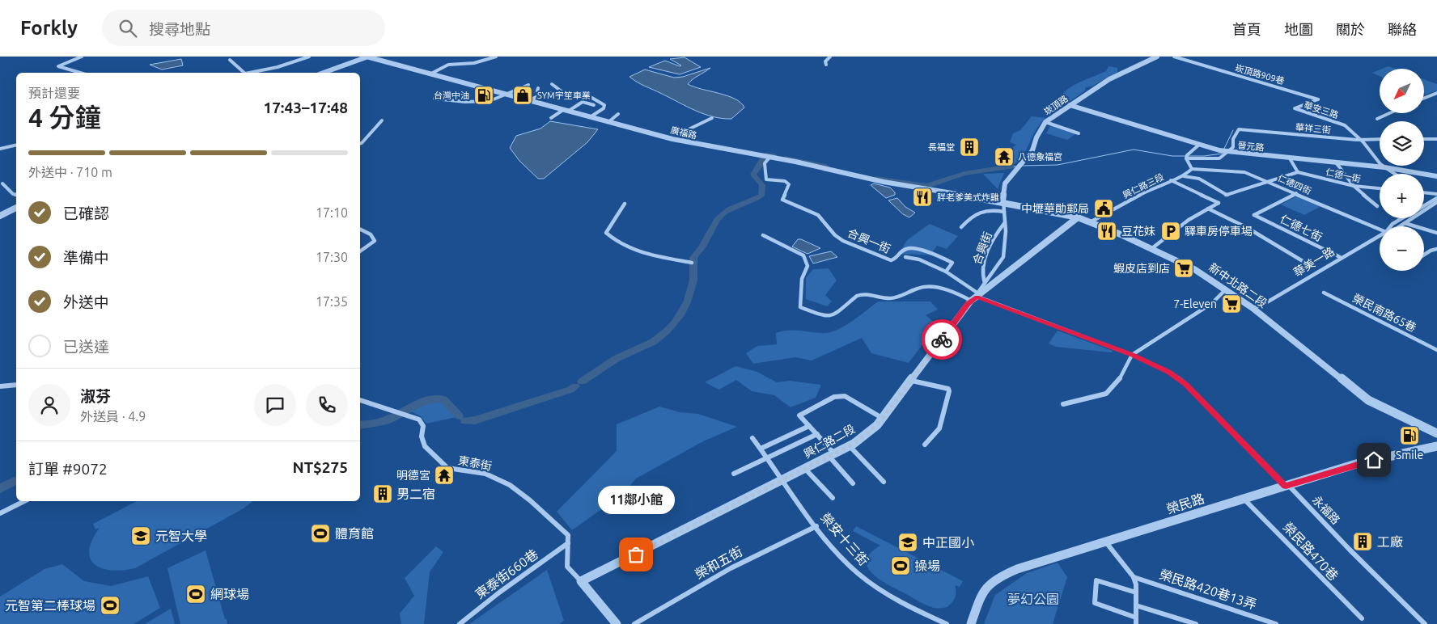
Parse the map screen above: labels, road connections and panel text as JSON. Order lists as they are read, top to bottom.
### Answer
{
  "streets": {
    "street": [
      "崁頂路909巷",
      "崁頂路",
      "華安三路",
      "華祥三街",
      "廣福路",
      "晉元路",
      "仁德一街",
      "仁德四街",
      "興仁路三段",
      "仁德七街",
      "合興一街",
      "合興街",
      "華美一路",
      "新中北路二段",
      "榮民南路65巷",
      "興仁路二段",
      "東泰街",
      "榮民路",
      "永福路",
      "榮安十三街",
      "榮民路470巷",
      "榮和五街",
      "東泰街660巷",
      "榮民路420巷13弄"
    ]
  },
  "crossings": [
    ["崁頂路909巷", "華安三路"],
    ["崁頂路", "廣福路"],
    ["崁頂路", "晉元路"],
    ["崁頂路", "新中北路二段"],
    ["華安三路", "華祥三街"],
    ["華祥三街", "晉元路"],
    ["廣福路", "合興一街"],
    ["廣福路", "新中北路二段"],
    ["仁德四街", "興仁路三段"],
    ["仁德四街", "仁德七街"],
    ["興仁路三段", "新中北路二段"],
    ["仁德七街", "華美一路"],
    ["華美一路", "新中北路二段"],
    ["新中北路二段", "興仁路二段"],
    ["興仁路二段", "永福路"],
    ["興仁路二段", "榮安十三街"],
    ["東泰街", "東泰街660巷"],
    ["榮民路", "永福路"],
    ["榮民路", "榮民路470巷"],
    ["榮安十三街", "榮和五街"]
  ],
  "parks": ["夢幻公園"],
  "places": {
    "fuel station": ["台灣中油", "Smile"],
    "shop": ["SYM宇笙車業"],
    "building": ["長福堂", "男二宿", "工廠"],
    "temple": ["八德象福宮", "明德宮"],
    "restaurant": ["胖老爹美式炸雞", "豆花妹"],
    "public building": ["中壢華勛郵局"],
    "parking": ["驛車房停車場"],
    "supermarket": ["蝦皮店到店", "7-Eleven"],
    "sports": [
      "體育館",
      "操場",
      "網球場",
      "元智第二棒球場"
    ],
    "school or university": ["元智大學", "中正國小"],
    "other": ["11鄰小館"]
  },
  "north": "bottom left",
  "page": {
    "header": "Forkly",
    "search": "搜尋地點",
    "nav": [
      "首頁",
      "地圖",
      "關於",
      "聯絡"
    ],
    "map_buttons": ["+", "−"],
    "heading": ["4 分鐘", "預計還要", "17:43–17:48"],
    "panel": [
      "淑芬",
      "外送員 · 4.9",
      "訂單 #9072",
      "NT$275"
    ],
    "bar": "外送中 · 710 m",
    "list": [
      ["已確認", "17:10"],
      ["準備中", "17:30"],
      ["外送中", "17:35"],
      "已送達"
    ],
    "bubble": "11鄰小館"
  }
}
